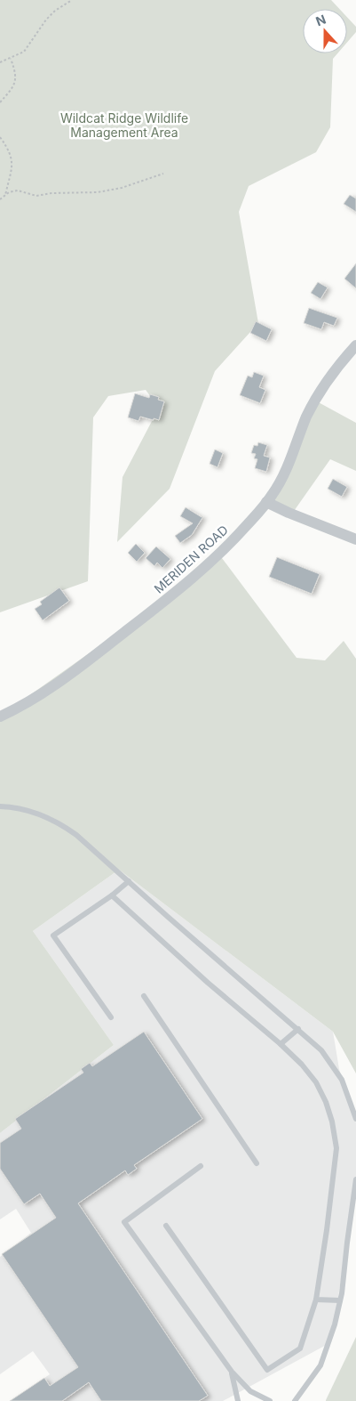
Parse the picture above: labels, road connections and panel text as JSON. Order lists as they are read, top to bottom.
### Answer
{
  "streets": {
    "street": ["MERIDEN ROAD"]
  },
  "parks": ["Wildcat Ridge Wildlife Management Area"],
  "north": "top"
}
